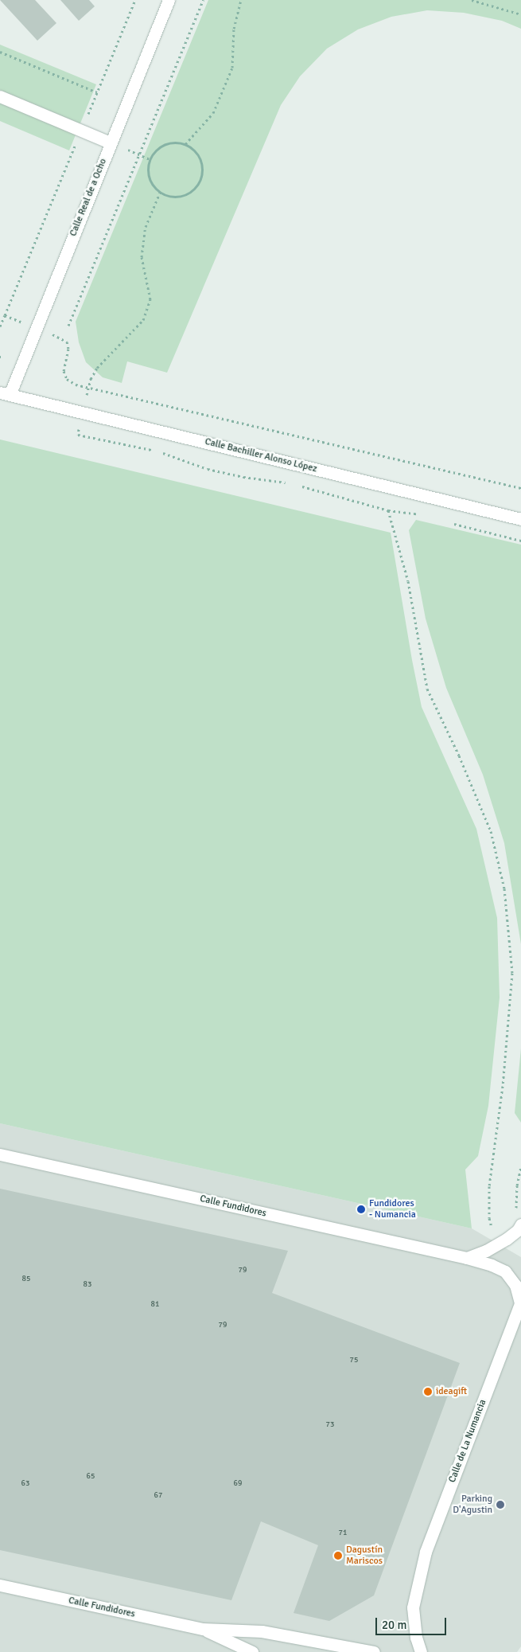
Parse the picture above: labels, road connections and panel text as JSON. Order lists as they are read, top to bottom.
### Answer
{
  "streets": {
    "street": [
      "Calle Real de a Ocho",
      "Calle Bachiller Alonso López",
      "Calle Fundidores",
      "Calle de La Numancia"
    ]
  },
  "crossings": [
    ["Calle Real de a Ocho", "Calle Bachiller Alonso López"],
    ["Calle Fundidores", "Calle de La Numancia"]
  ],
  "places": [
    "Fundidores - Numancia",
    "ideagift",
    "Parking D'Agustin",
    "Dagustín Mariscos"
  ],
  "house_numbers": [
    "79",
    "85",
    "83",
    "81",
    "79",
    "75",
    "73",
    "65",
    "63",
    "69",
    "67",
    "71"
  ],
  "scale_bar": "20 m"
}
